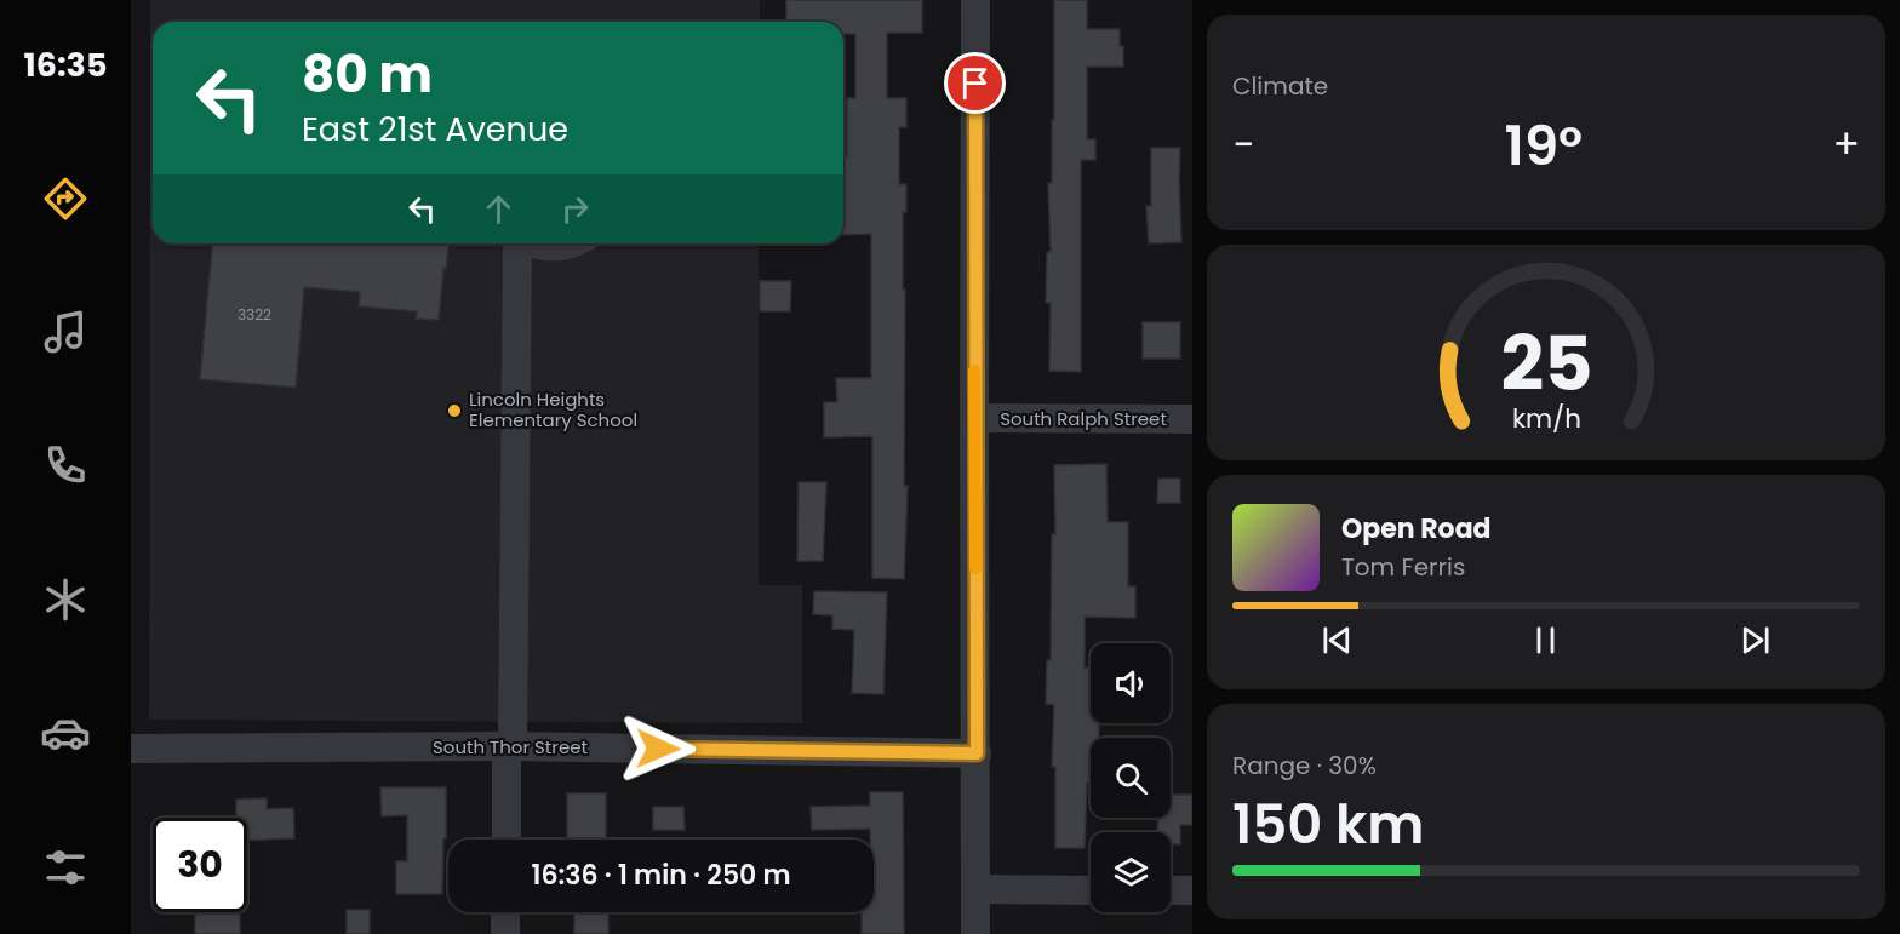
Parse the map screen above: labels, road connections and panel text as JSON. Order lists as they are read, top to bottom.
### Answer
{
  "streets": {
    "street": ["South Ralph Street", "South Thor Street"]
  },
  "places": ["Lincoln Heights Elementary School"],
  "house_numbers": ["3322"],
  "page": {
    "tabs": "16:35",
    "tile": [
      "Climate",
      ["Range · 30%", "150 km"]
    ],
    "turn": ["80 m", "East 21st Avenue"],
    "heat": ["−", "19°", "+"],
    "song": ["Open Road", "Tom Ferris"],
    "limit": "30",
    "trip": "16:36 · 1 min · 250 m",
    "gauge": ["25", "km/h"]
  }
}
